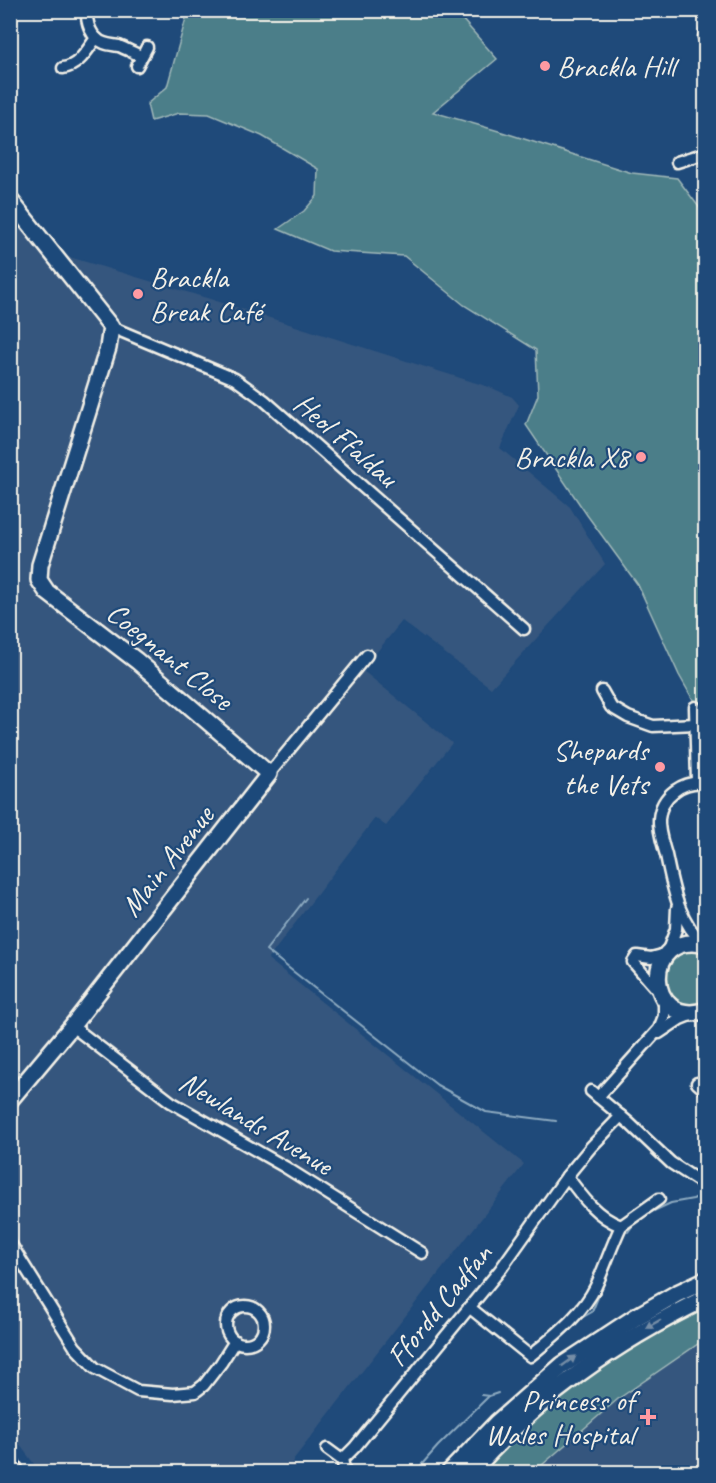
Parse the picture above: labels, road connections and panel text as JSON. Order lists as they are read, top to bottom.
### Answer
{
  "streets": {
    "street": [
      "Heol Ffaldau",
      "Coegnant Close",
      "Main Avenue",
      "Newlands Avenue",
      "Ffordd Cadfan"
    ]
  },
  "crossings": [
    ["Heol Ffaldau", "Coegnant Close"],
    ["Coegnant Close", "Main Avenue"],
    ["Main Avenue", "Newlands Avenue"]
  ],
  "places": {
    "other": [
      "Brackla Hill",
      "Brackla Break Café",
      "Brackla X8",
      "Shepards the Vets"
    ],
    "health": ["Princess of Wales Hospital"]
  }
}
